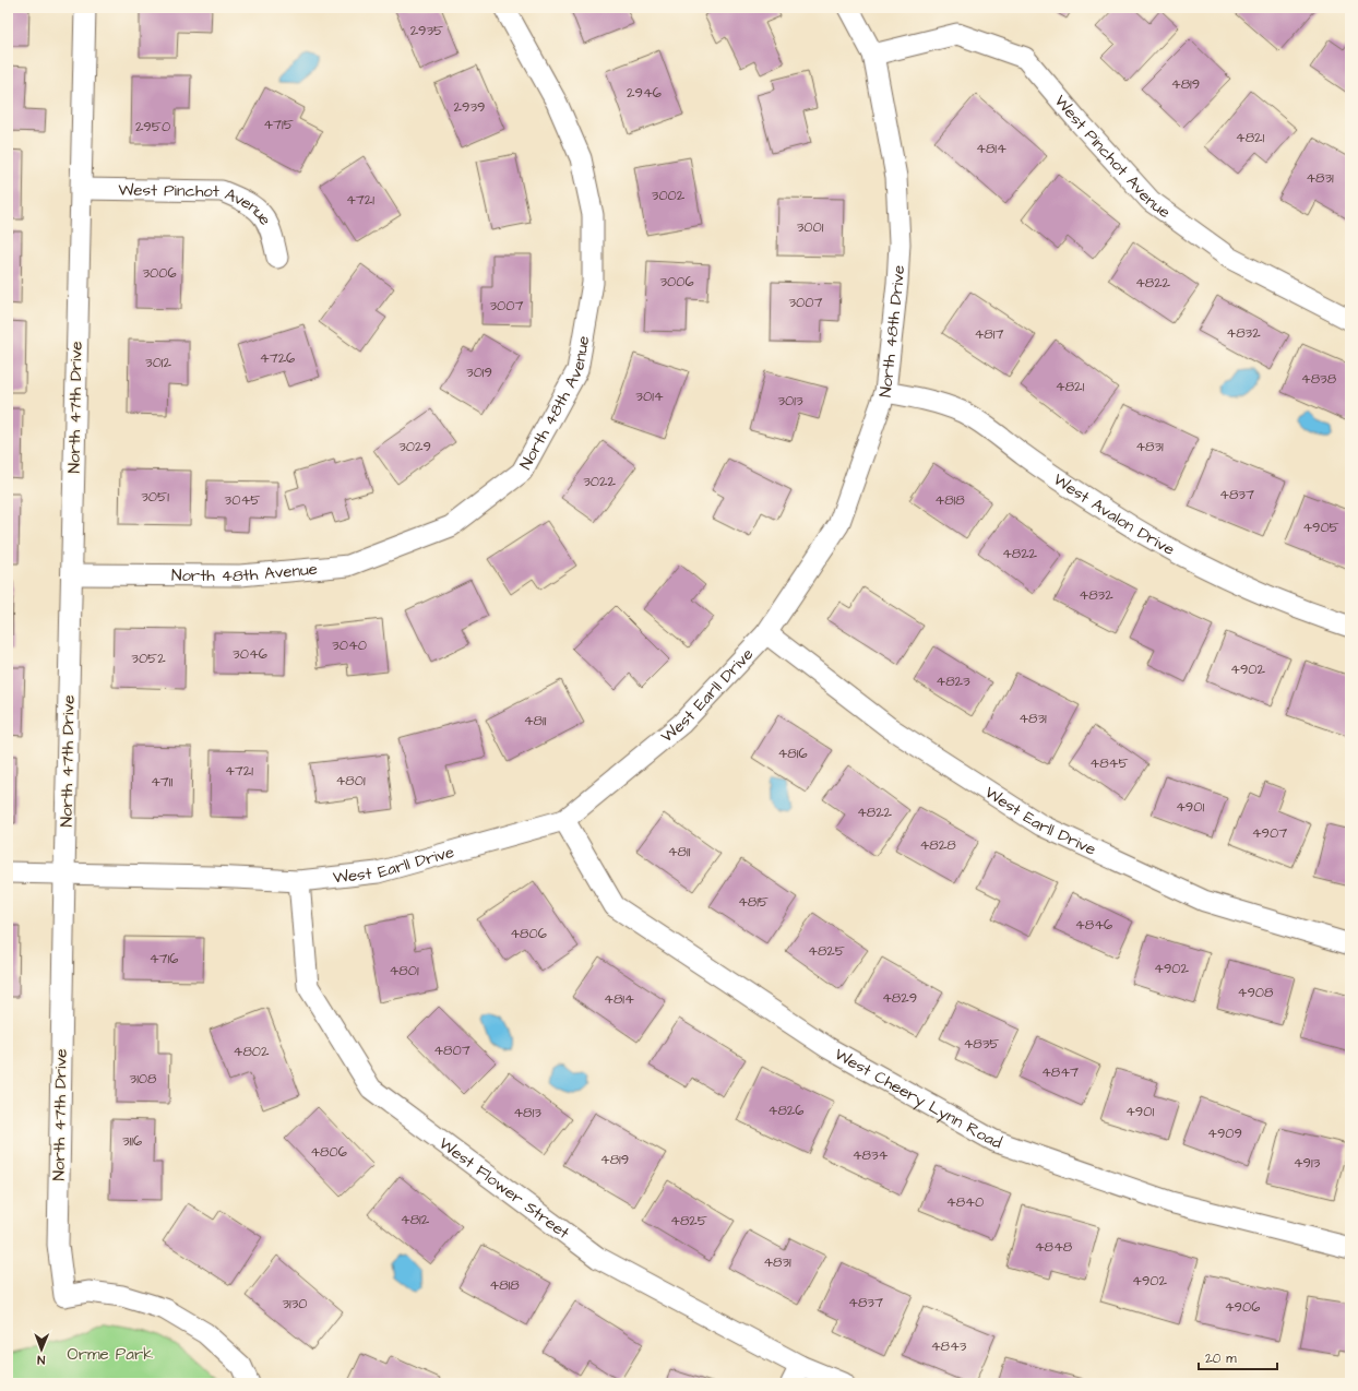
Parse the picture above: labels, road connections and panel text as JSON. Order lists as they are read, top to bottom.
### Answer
{
  "streets": {
    "street": [
      "West Pinchot Avenue",
      "North 48th Drive",
      "North 48th Avenue",
      "North 47th Drive",
      "West Avalon Drive",
      "West Earll Drive",
      "West Cheery Lynn Road",
      "West Flower Street"
    ]
  },
  "crossings": [
    ["West Pinchot Avenue", "North 48th Drive"],
    ["West Pinchot Avenue", "North 47th Drive"],
    ["North 48th Drive", "West Avalon Drive"],
    ["North 48th Drive", "West Earll Drive"],
    ["North 48th Avenue", "North 47th Drive"],
    ["North 47th Drive", "West Earll Drive"],
    ["West Earll Drive", "West Cheery Lynn Road"],
    ["West Earll Drive", "West Flower Street"]
  ],
  "parks": ["Orme Park"],
  "house_numbers": [
    "2935",
    "4819",
    "2946",
    "2939",
    "4715",
    "2950",
    "4821",
    "4814",
    "4831",
    "3002",
    "4721",
    "3001",
    "3006",
    "3006",
    "4822",
    "3007",
    "3007",
    "4832",
    "4817",
    "4726",
    "3012",
    "3019",
    "4838",
    "4821",
    "3014",
    "3013",
    "3029",
    "4831",
    "3022",
    "4837",
    "3051",
    "3045",
    "4818",
    "4905",
    "4822",
    "4832",
    "3040",
    "3046",
    "3052",
    "4902",
    "4823",
    "4831",
    "4811",
    "4816",
    "4845",
    "4721",
    "4801",
    "4711",
    "4901",
    "4822",
    "4907",
    "4828",
    "4811",
    "4815",
    "4846",
    "4806",
    "4825",
    "4716",
    "4902",
    "4801",
    "4908",
    "4829",
    "4814",
    "4835",
    "4807",
    "4802",
    "4847",
    "3108",
    "4826",
    "4901",
    "4813",
    "4909",
    "3116",
    "4806",
    "4834",
    "4819",
    "4913",
    "4840",
    "4812",
    "4825",
    "4848",
    "4831",
    "4902",
    "4818",
    "4837",
    "3130",
    "4906",
    "4843"
  ],
  "scale_bar": "20 m",
  "north": "bottom"
}
